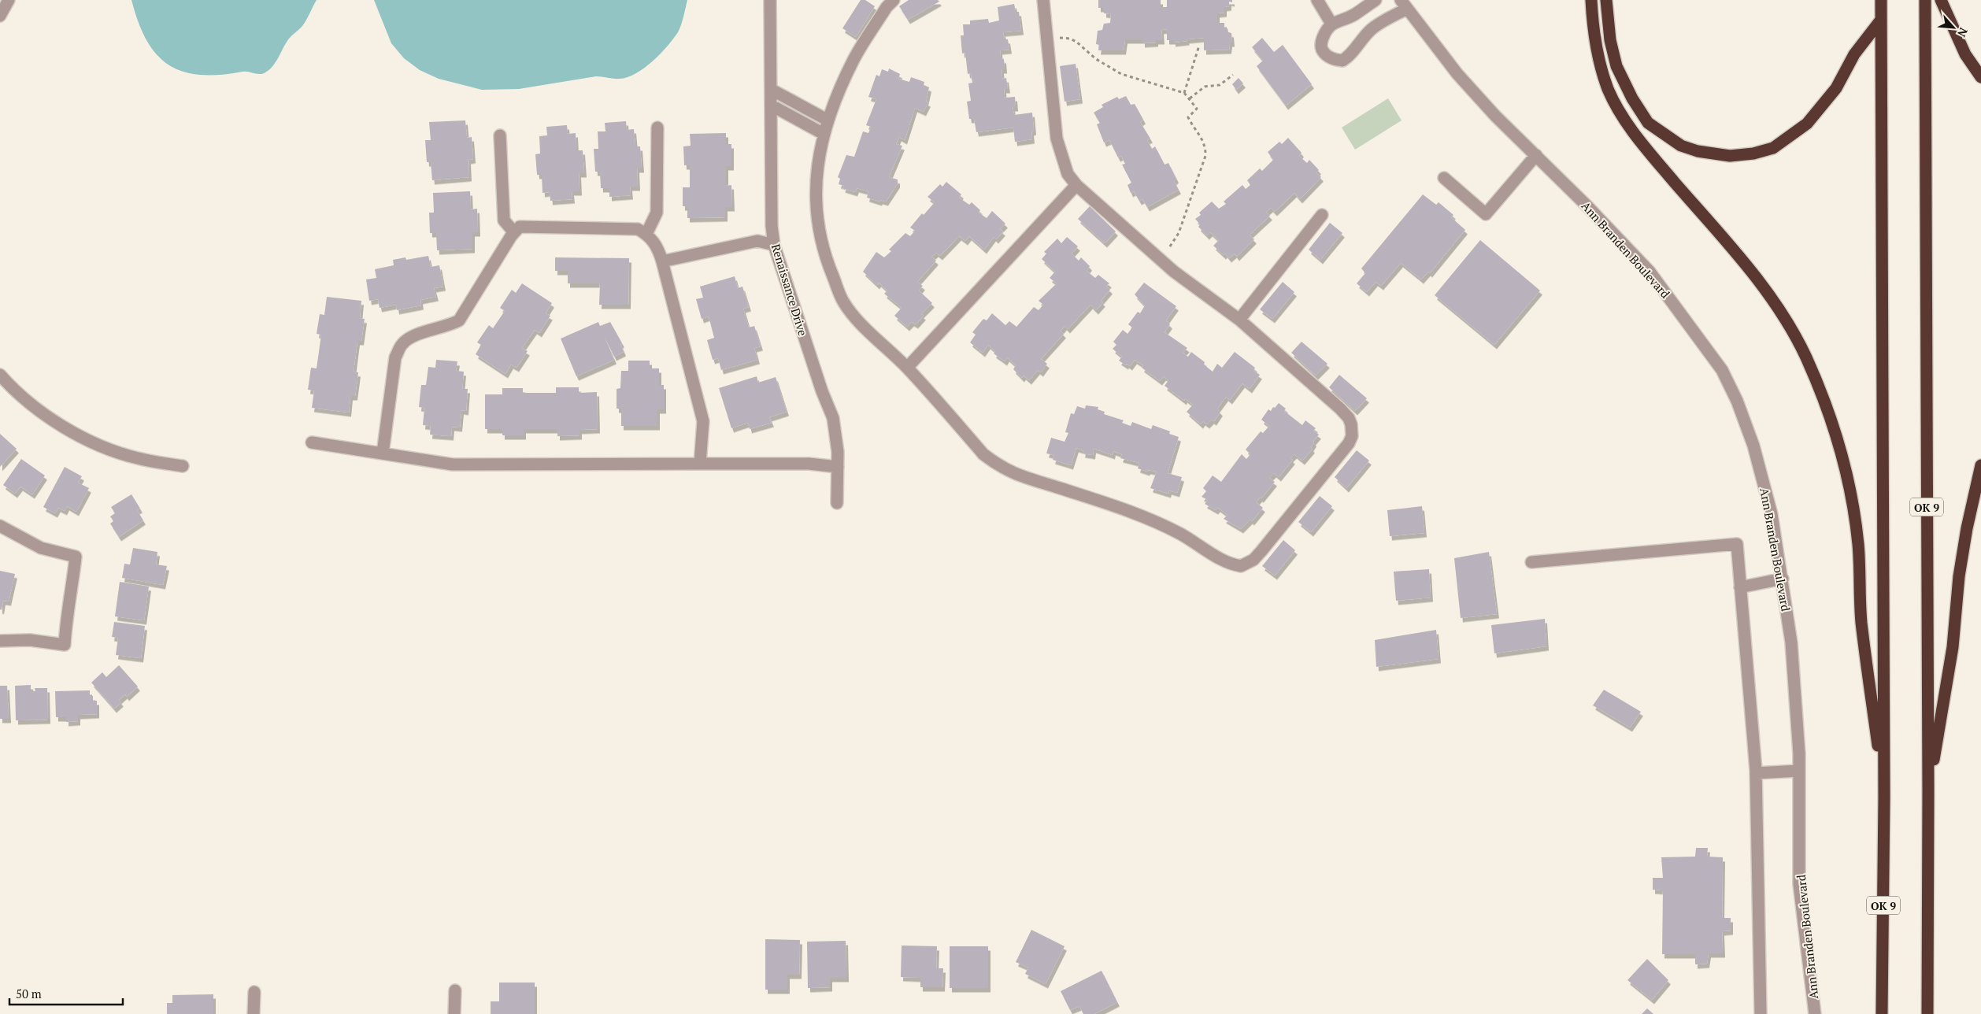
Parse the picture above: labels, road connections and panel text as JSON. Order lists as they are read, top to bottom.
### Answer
{
  "streets": {
    "highway": ["OK 9"],
    "street": ["Ann Branden Boulevard", "Renaissance Drive"]
  },
  "scale_bar": "50 m",
  "north": "bottom right"
}
